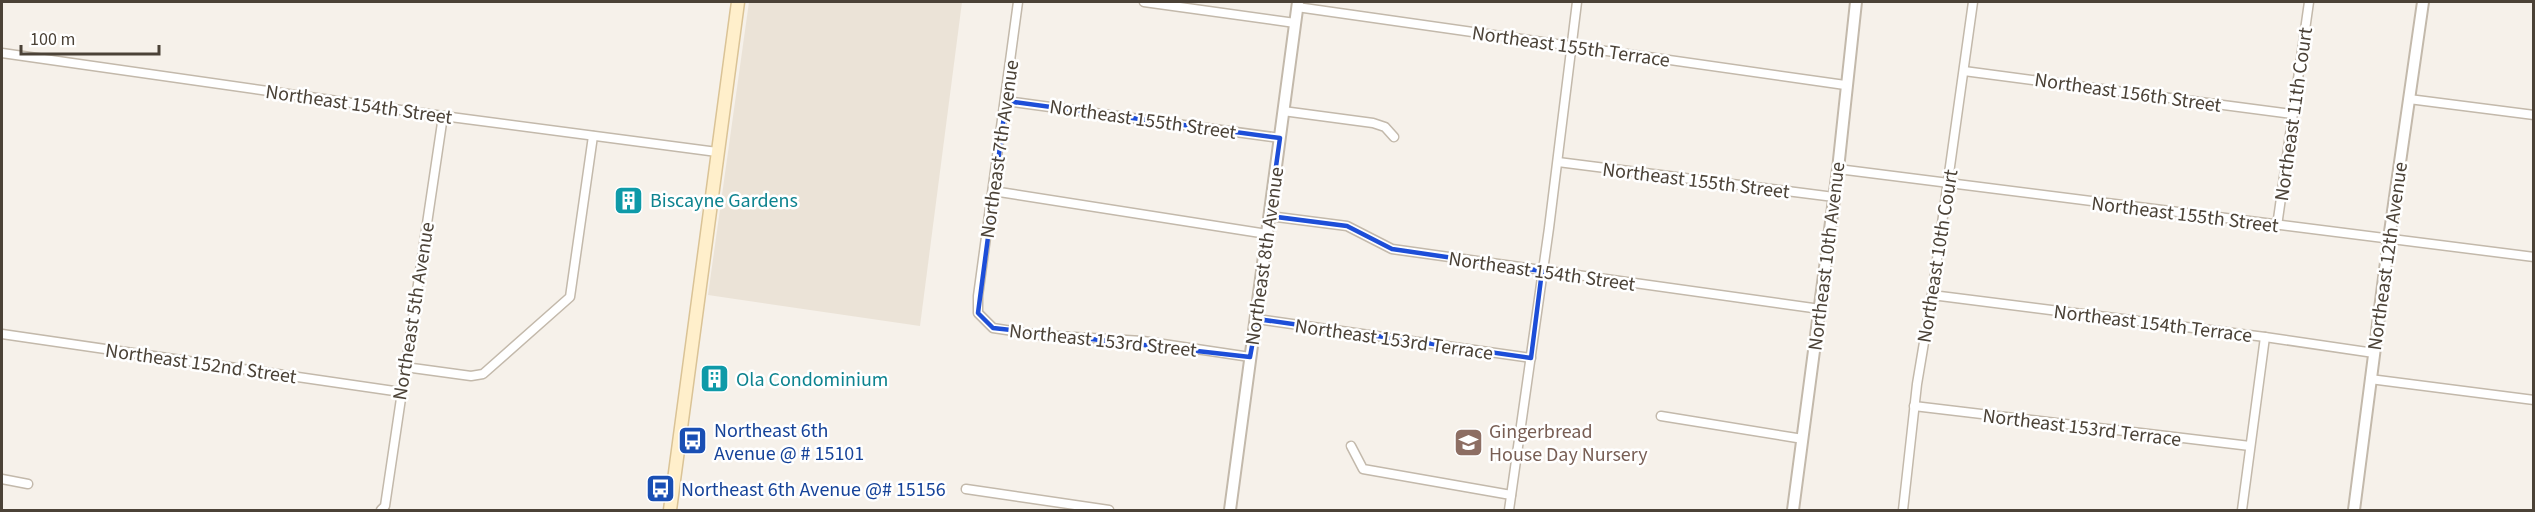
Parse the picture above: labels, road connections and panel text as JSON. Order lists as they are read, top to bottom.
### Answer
{
  "streets": {
    "street": [
      "Northeast 155th Terrace",
      "Northeast 156th Street",
      "Northeast 154th Street",
      "Northeast 11th Court",
      "Northeast 155th Street",
      "Northeast 7th Avenue",
      "Northeast 8th Avenue",
      "Northeast 10th Avenue",
      "Northeast 10th Court",
      "Northeast 12th Avenue",
      "Northeast 5th Avenue",
      "Northeast 154th Terrace",
      "Northeast 153rd Terrace",
      "Northeast 153rd Street",
      "Northeast 152nd Street"
    ]
  },
  "crossings": [
    ["Northeast 155th Terrace", "Northeast 8th Avenue"],
    ["Northeast 155th Terrace", "Northeast 10th Avenue"],
    ["Northeast 156th Street", "Northeast 11th Court"],
    ["Northeast 156th Street", "Northeast 10th Court"],
    ["Northeast 154th Street", "Northeast 8th Avenue"],
    ["Northeast 154th Street", "Northeast 10th Avenue"],
    ["Northeast 154th Street", "Northeast 5th Avenue"],
    ["Northeast 11th Court", "Northeast 155th Street"],
    ["Northeast 155th Street", "Northeast 7th Avenue"],
    ["Northeast 155th Street", "Northeast 8th Avenue"],
    ["Northeast 155th Street", "Northeast 10th Avenue"],
    ["Northeast 155th Street", "Northeast 10th Court"],
    ["Northeast 155th Street", "Northeast 12th Avenue"],
    ["Northeast 7th Avenue", "Northeast 153rd Street"],
    ["Northeast 8th Avenue", "Northeast 153rd Terrace"],
    ["Northeast 8th Avenue", "Northeast 153rd Street"],
    ["Northeast 10th Court", "Northeast 154th Terrace"],
    ["Northeast 10th Court", "Northeast 153rd Terrace"],
    ["Northeast 12th Avenue", "Northeast 154th Terrace"],
    ["Northeast 5th Avenue", "Northeast 152nd Street"]
  ],
  "places": {
    "building": ["Biscayne Gardens", "Ola Condominium"],
    "bus stop": ["Northeast 6th Avenue @ # 15101", "Northeast 6th Avenue @# 15156"],
    "school or university": ["Gingerbread House Day Nursery"]
  },
  "scale_bar": "100 m"
}
